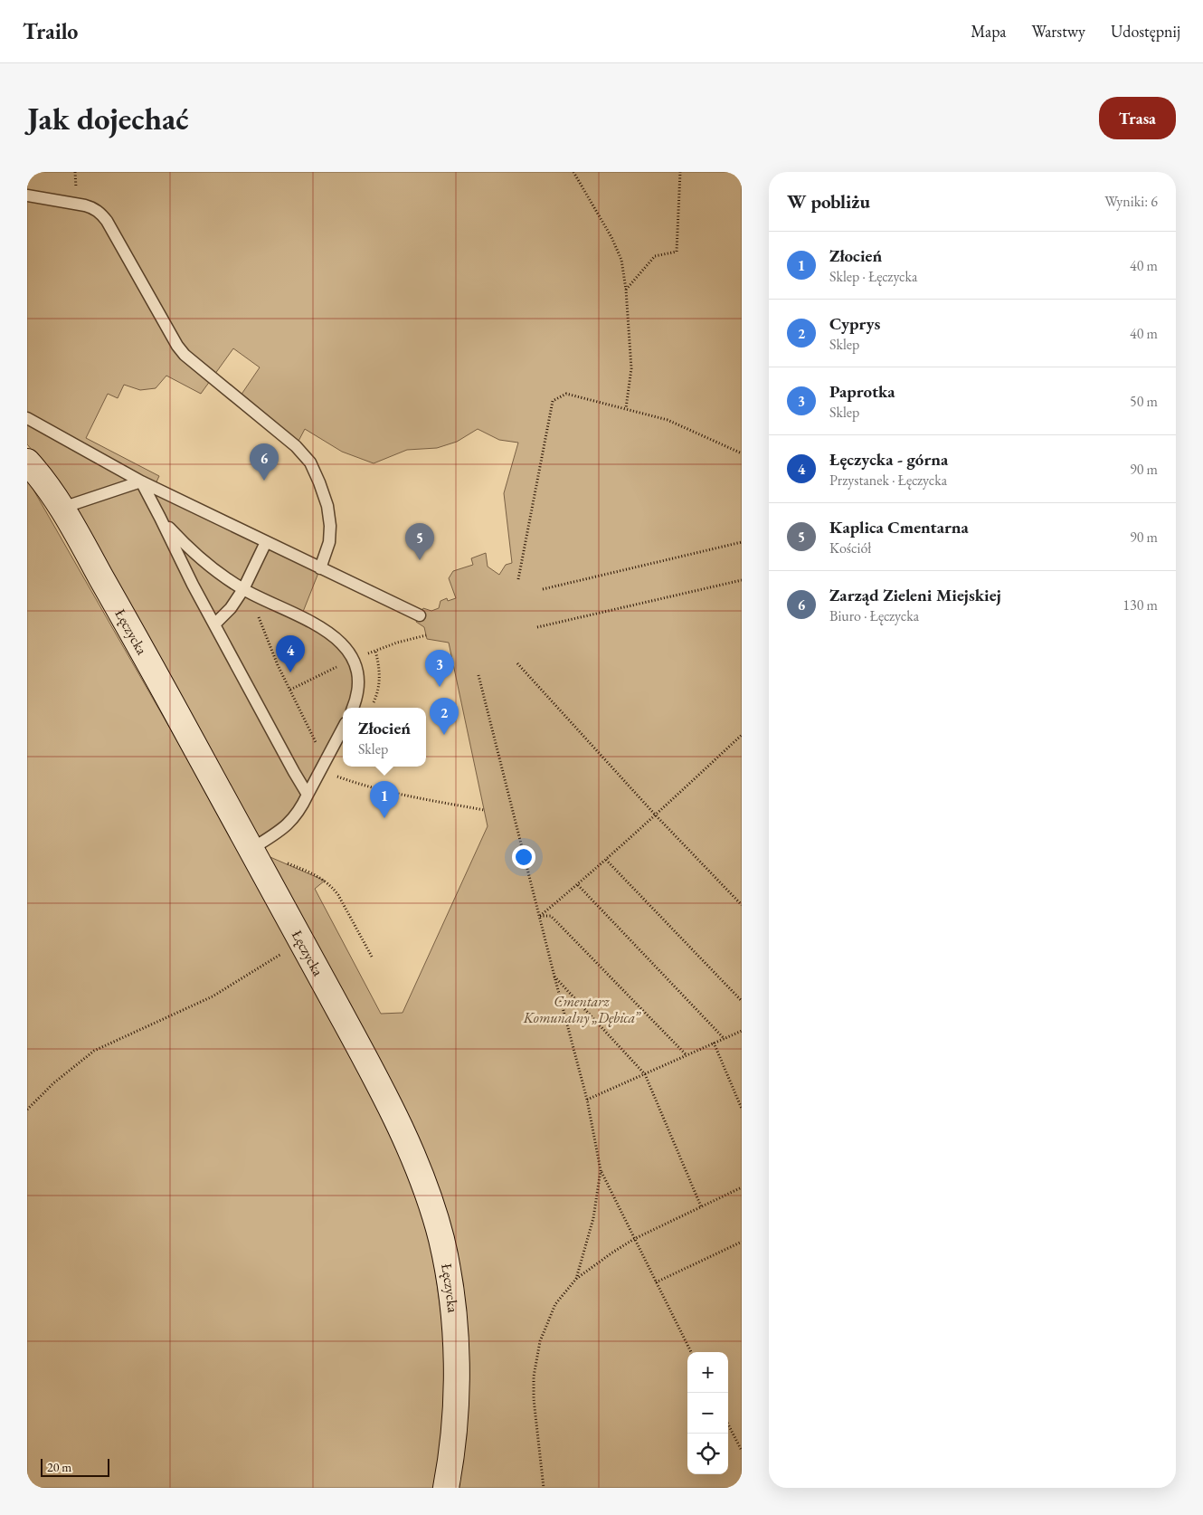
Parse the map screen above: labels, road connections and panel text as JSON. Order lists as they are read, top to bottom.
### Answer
{
  "streets": {
    "main road": ["Łęczycka"]
  },
  "parks": ["Cmentarz Komunalny „Dębica”"],
  "scale_bar": "20 m",
  "page": {
    "header": "Trailo",
    "nav": ["Mapa", "Warstwy", "Udostępnij"],
    "buttons": "Trasa",
    "title": "Jak dojechać",
    "heading": ["W pobliżu", "Wyniki: 6"],
    "list": [
      {
        "mark": "1",
        "name": "Złocień",
        "note": "Sklep · Łęczycka",
        "value": "40 m"
      },
      {
        "mark": "2",
        "name": "Cyprys",
        "note": "Sklep",
        "value": "40 m"
      },
      {
        "mark": "3",
        "name": "Paprotka",
        "note": "Sklep",
        "value": "50 m"
      },
      {
        "mark": "4",
        "name": "Łęczycka - górna",
        "note": "Przystanek · Łęczycka",
        "value": "90 m"
      },
      {
        "mark": "5",
        "name": "Kaplica Cmentarna",
        "note": "Kościół",
        "value": "90 m"
      },
      {
        "mark": "6",
        "name": "Zarząd Zieleni Miejskiej",
        "note": "Biuro · Łęczycka",
        "value": "130 m"
      }
    ],
    "pins": [
      "6",
      "5",
      "4",
      "3",
      "2",
      "1"
    ],
    "popup": ["Złocień", "Sklep"],
    "map_buttons": ["+", "−"],
    "scale": "20 m"
  }
}
